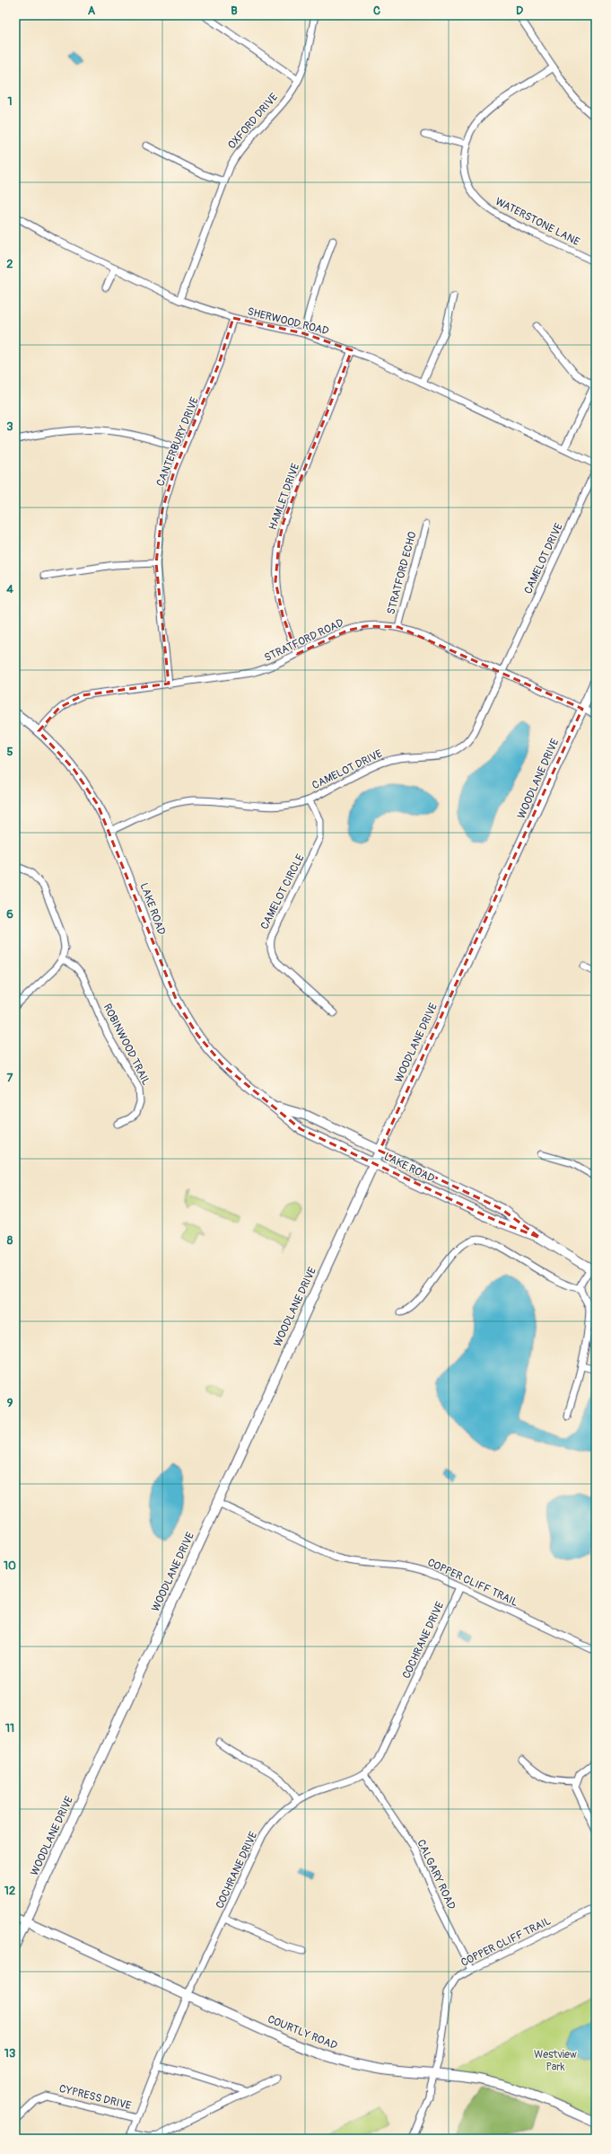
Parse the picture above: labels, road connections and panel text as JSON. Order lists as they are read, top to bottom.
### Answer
{
  "streets": {
    "street": [
      "OXFORD DRIVE",
      "WATERSTONE LANE",
      "SHERWOOD ROAD",
      "CANTERBURY DRIVE",
      "HAMLET DRIVE",
      "CAMELOT DRIVE",
      "STRATFORD ECHO",
      "STRATFORD ROAD",
      "WOODLANE DRIVE",
      "CAMELOT CIRCLE",
      "LAKE ROAD",
      "ROBINWOOD TRAIL",
      "COPPER CLIFF TRAIL",
      "COCHRANE DRIVE",
      "CALGARY ROAD",
      "COURTLY ROAD",
      "CYPRESS DRIVE"
    ]
  },
  "crossings": [
    ["OXFORD DRIVE", "SHERWOOD ROAD"],
    ["SHERWOOD ROAD", "CANTERBURY DRIVE"],
    ["SHERWOOD ROAD", "HAMLET DRIVE"],
    ["CANTERBURY DRIVE", "STRATFORD ROAD"],
    ["HAMLET DRIVE", "STRATFORD ROAD"],
    ["CAMELOT DRIVE", "STRATFORD ROAD"],
    ["CAMELOT DRIVE", "CAMELOT CIRCLE"],
    ["CAMELOT DRIVE", "LAKE ROAD"],
    ["STRATFORD ECHO", "STRATFORD ROAD"],
    ["STRATFORD ROAD", "WOODLANE DRIVE"],
    ["STRATFORD ROAD", "LAKE ROAD"],
    ["WOODLANE DRIVE", "LAKE ROAD"],
    ["WOODLANE DRIVE", "COPPER CLIFF TRAIL"],
    ["WOODLANE DRIVE", "COURTLY ROAD"],
    ["COPPER CLIFF TRAIL", "COCHRANE DRIVE"],
    ["COPPER CLIFF TRAIL", "CALGARY ROAD"],
    ["COPPER CLIFF TRAIL", "COURTLY ROAD"],
    ["COCHRANE DRIVE", "CALGARY ROAD"],
    ["COCHRANE DRIVE", "COURTLY ROAD"],
    ["COCHRANE DRIVE", "CYPRESS DRIVE"]
  ],
  "parks": ["Westview Park"],
  "grid": {
    "columns": [
      "A",
      "B",
      "C",
      "D"
    ],
    "rows": [
      "1",
      "2",
      "3",
      "4",
      "5",
      "6",
      "7",
      "8",
      "9",
      "10",
      "11",
      "12",
      "13"
    ]
  }
}
